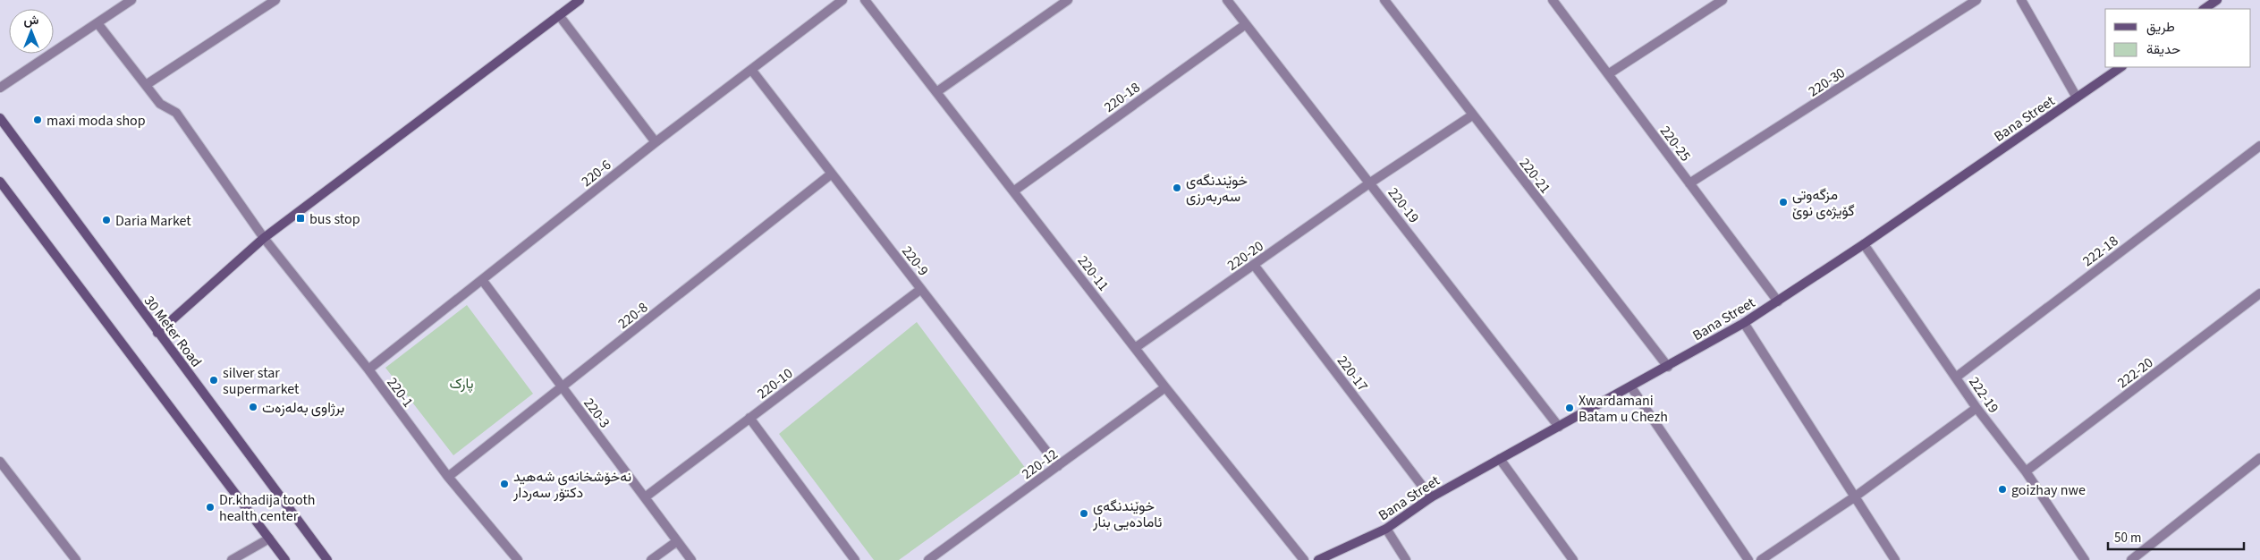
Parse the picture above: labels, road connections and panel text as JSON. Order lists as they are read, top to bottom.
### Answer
{
  "streets": {
    "street": [
      "220-30",
      "220-18",
      "Bana Street",
      "220-25",
      "220-6",
      "220-21",
      "220-19",
      "222-18",
      "220-20",
      "220-9",
      "220-11",
      "220-8",
      "30 Meter Road",
      "222-20",
      "220-17",
      "220-10",
      "220-1",
      "222-19",
      "220-3",
      "220-12"
    ]
  },
  "crossings": [
    ["220-30", "220-25"],
    ["220-18", "220-19"],
    ["220-18", "220-11"],
    ["Bana Street", "220-25"],
    ["Bana Street", "220-21"],
    ["Bana Street", "220-19"],
    ["Bana Street", "220-17"],
    ["Bana Street", "222-19"],
    ["220-6", "220-9"],
    ["220-6", "220-1"],
    ["220-6", "220-3"],
    ["220-21", "220-20"],
    ["220-19", "220-20"],
    ["222-18", "222-19"],
    ["220-20", "220-11"],
    ["220-20", "220-17"],
    ["220-9", "220-8"],
    ["220-9", "220-10"],
    ["220-9", "220-12"],
    ["220-11", "220-12"],
    ["220-8", "220-1"],
    ["220-8", "220-3"],
    ["222-20", "222-19"],
    ["220-10", "220-3"]
  ],
  "parks": ["پارک"],
  "places": {
    "other": [
      "maxi moda shop",
      "خوێندنگەی سەربەرزی",
      "مزگەوتی گۆیژەی نوێ",
      "Daria Market",
      "silver star supermarket",
      "برژاوی بەلەزەت",
      "Xwardamani Batam u Chezh",
      "نەخۆشخانەی شەهید دکتۆر سەردار",
      "goizhay nwe",
      "Dr.khadija tooth health center",
      "خوێندنگەی ئامادەیی بنار"
    ],
    "transit": ["bus stop"]
  },
  "legend": ["طريق", "حديقة"],
  "scale_bar": "50 m",
  "north": "top"
}
